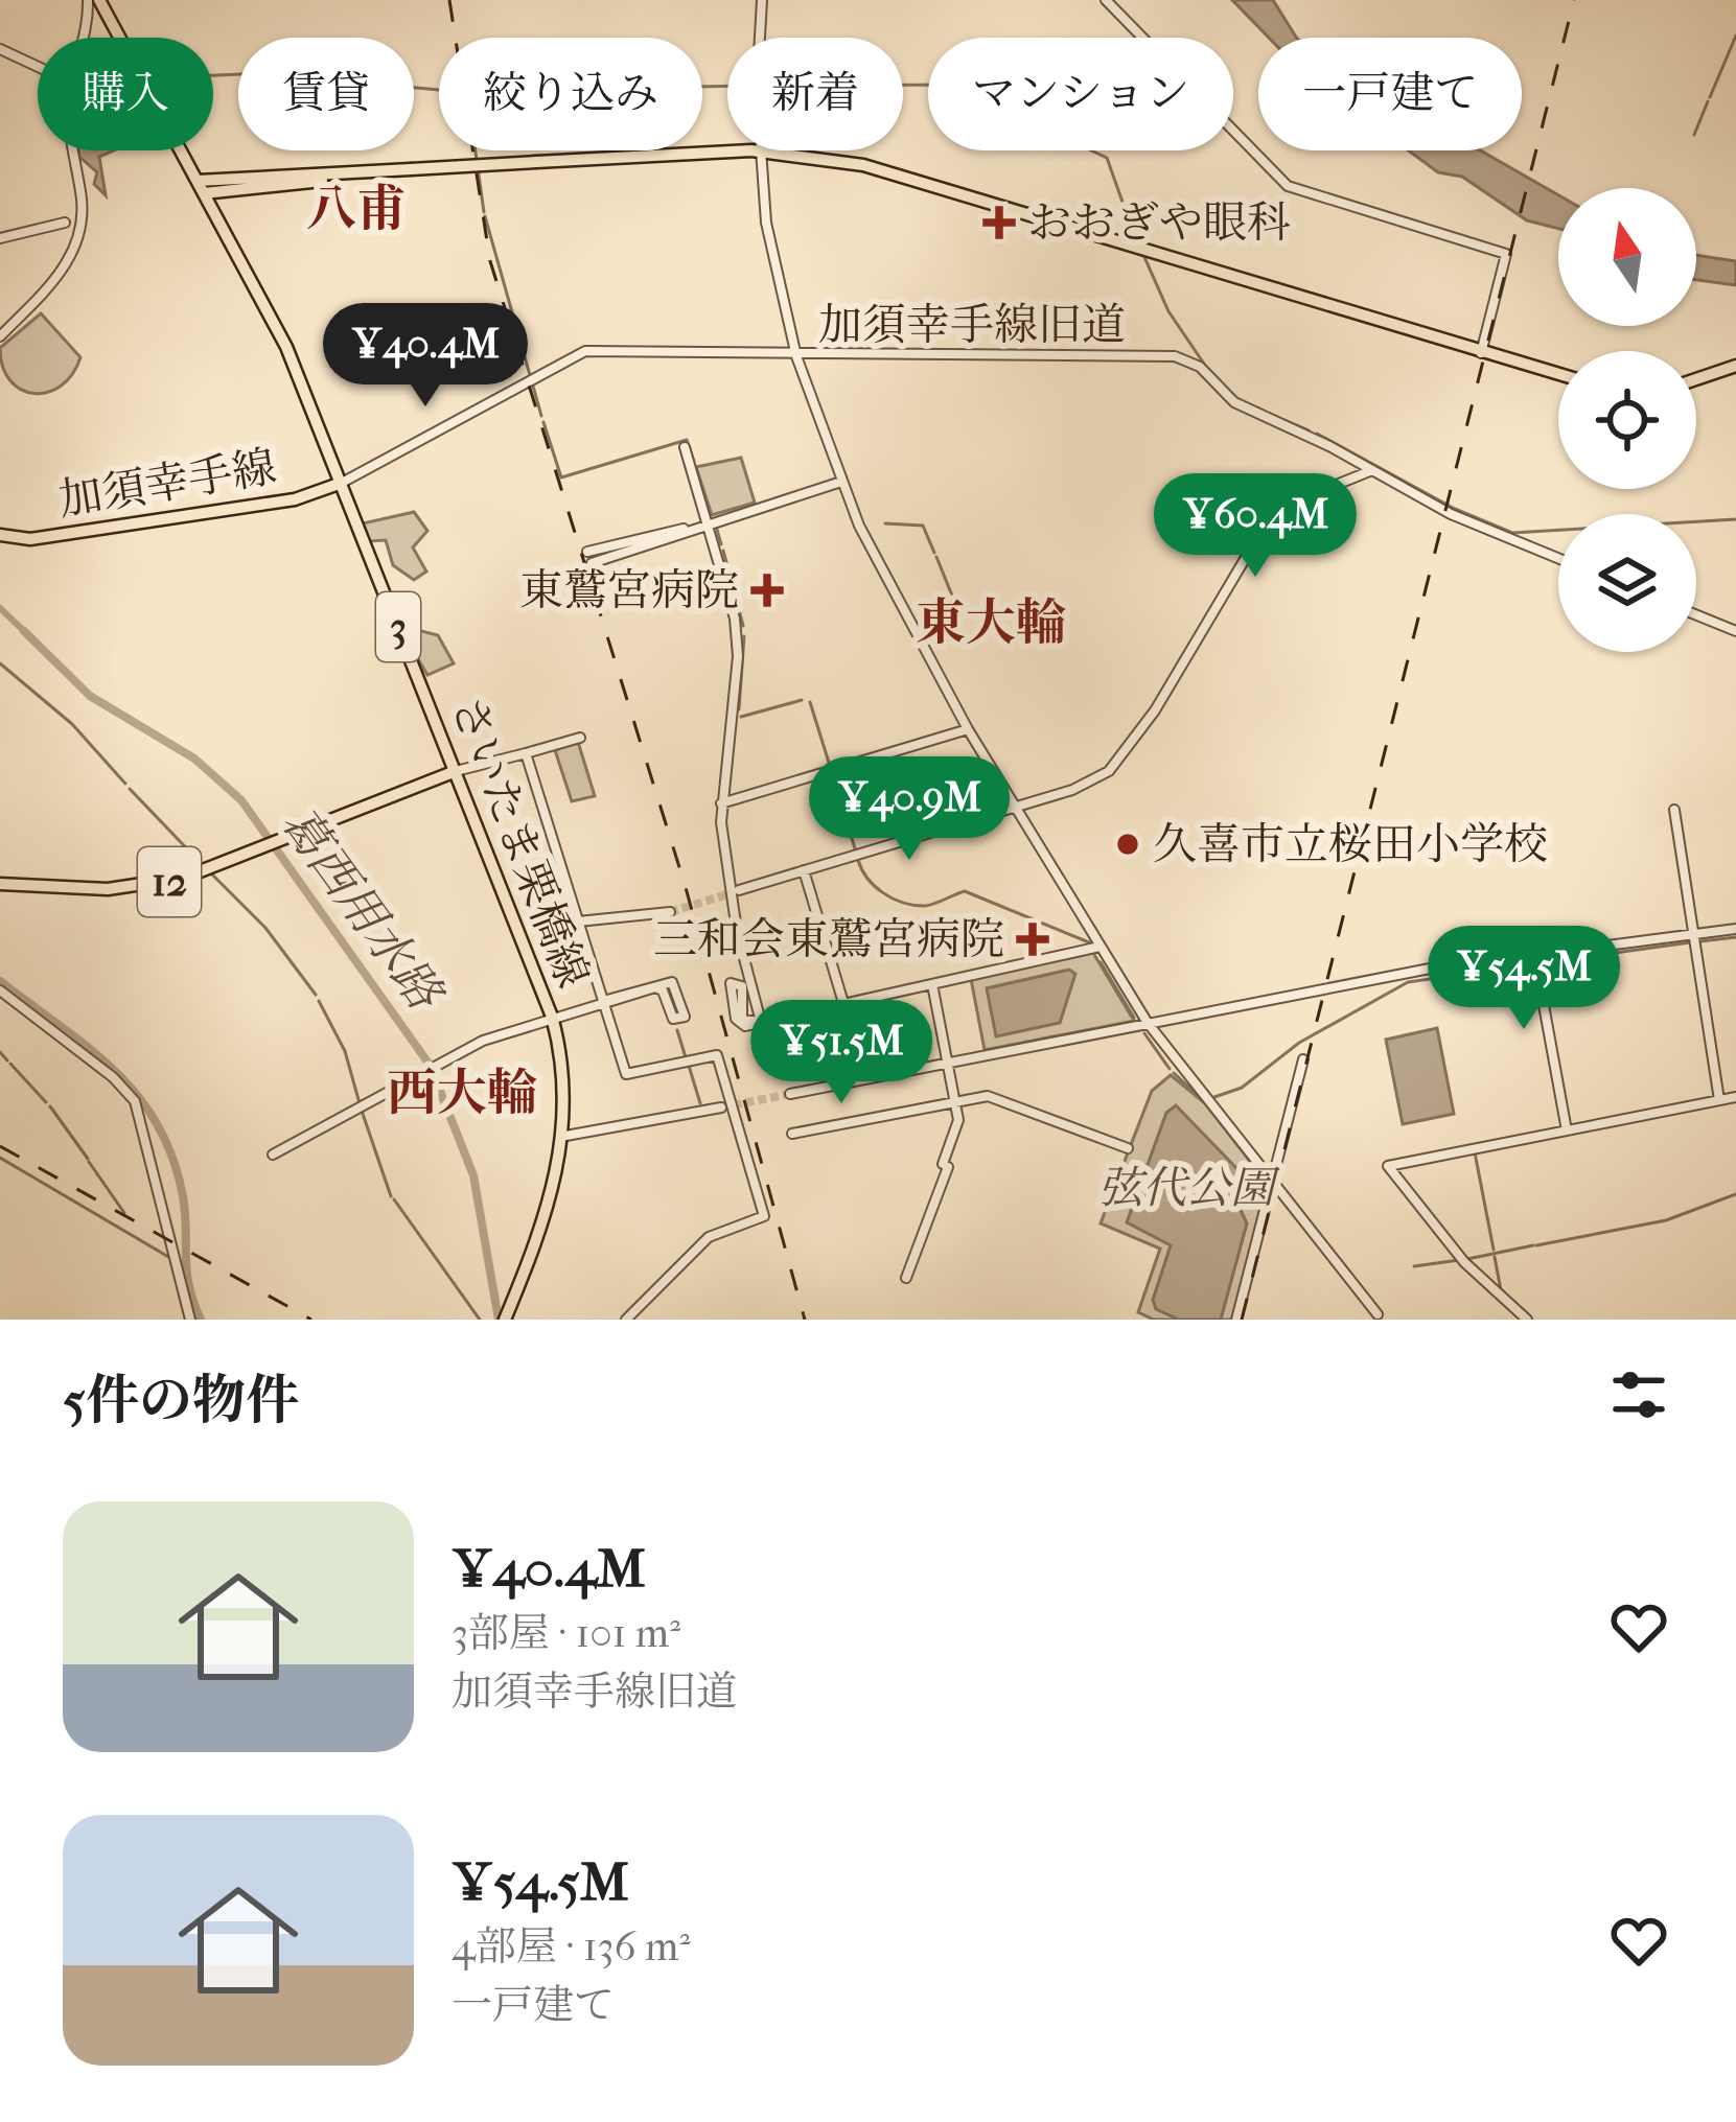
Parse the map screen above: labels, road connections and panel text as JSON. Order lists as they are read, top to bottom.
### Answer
{
  "streets": {
    "main road": [
      "加須幸手線",
      "3",
      "さいたま栗橋線",
      "12"
    ],
    "street": ["加須幸手線旧道"]
  },
  "crossings": [
    ["加須幸手線旧道", "加須幸手線"],
    ["加須幸手線旧道", "さいたま栗橋線"],
    ["加須幸手線", "さいたま栗橋線"],
    ["さいたま栗橋線", "12"]
  ],
  "districts": ["八甫", "東大輪", "西大輪"],
  "water": ["葛西用水路"],
  "parks": ["弦代公園"],
  "places": {
    "health": ["おおぎや眼科", "東鷲宮病院", "三和会東鷲宮病院"],
    "other": ["久喜市立桜田小学校"]
  },
  "north": "top",
  "page": {
    "chip": [
      "購入",
      "賃貸",
      "絞り込み",
      "新着",
      "マンション",
      "一戸建て"
    ],
    "price": [
      "¥40.4M",
      "¥60.4M",
      "¥40.9M",
      "¥54.5M",
      "¥51.5M"
    ],
    "heading": "5件の物件",
    "list": [
      {
        "name": "¥40.4M",
        "note": "3部屋 · 101 m² · 加須幸手線旧道"
      },
      {
        "name": "¥54.5M",
        "note": "4部屋 · 136 m² · 一戸建て"
      }
    ]
  }
}
